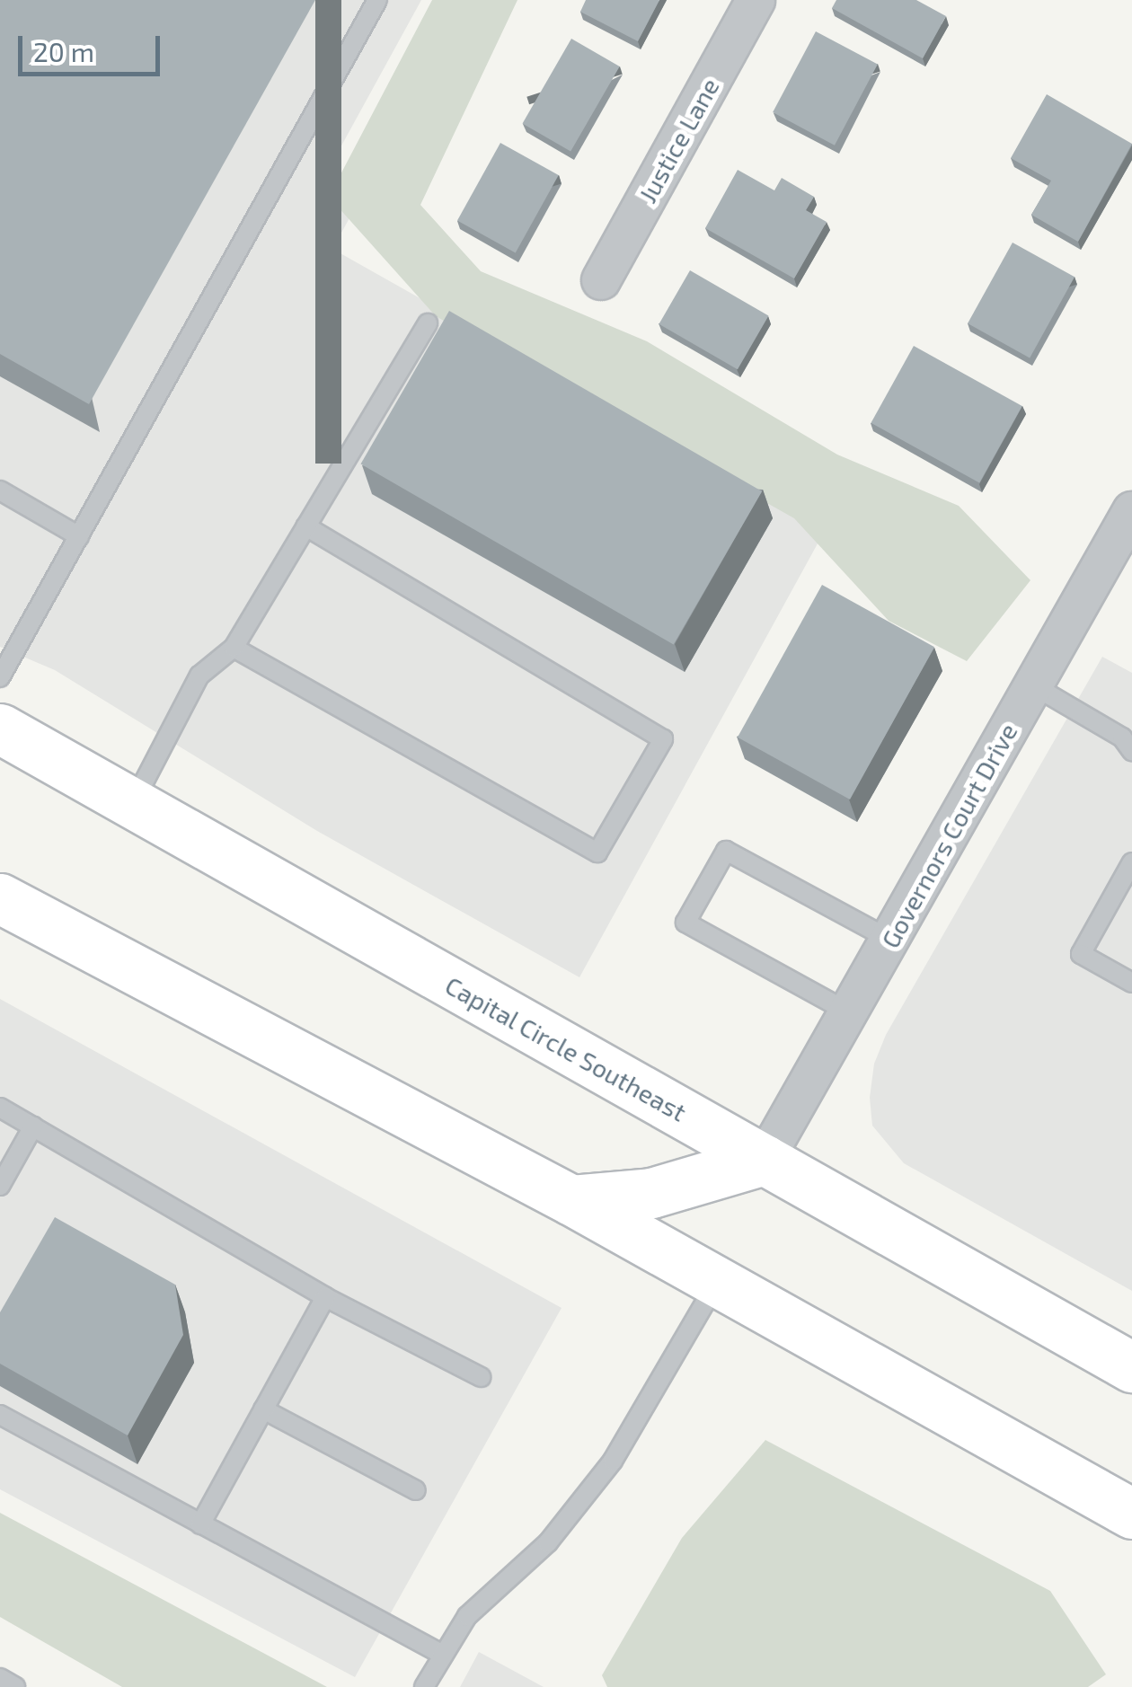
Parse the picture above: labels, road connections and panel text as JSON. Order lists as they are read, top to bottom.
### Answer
{
  "streets": {
    "main road": ["Capital Circle Southeast"],
    "street": ["Justice Lane", "Governors Court Drive"]
  },
  "crossings": [
    ["Governors Court Drive", "Capital Circle Southeast"]
  ],
  "scale_bar": "20 m"
}
